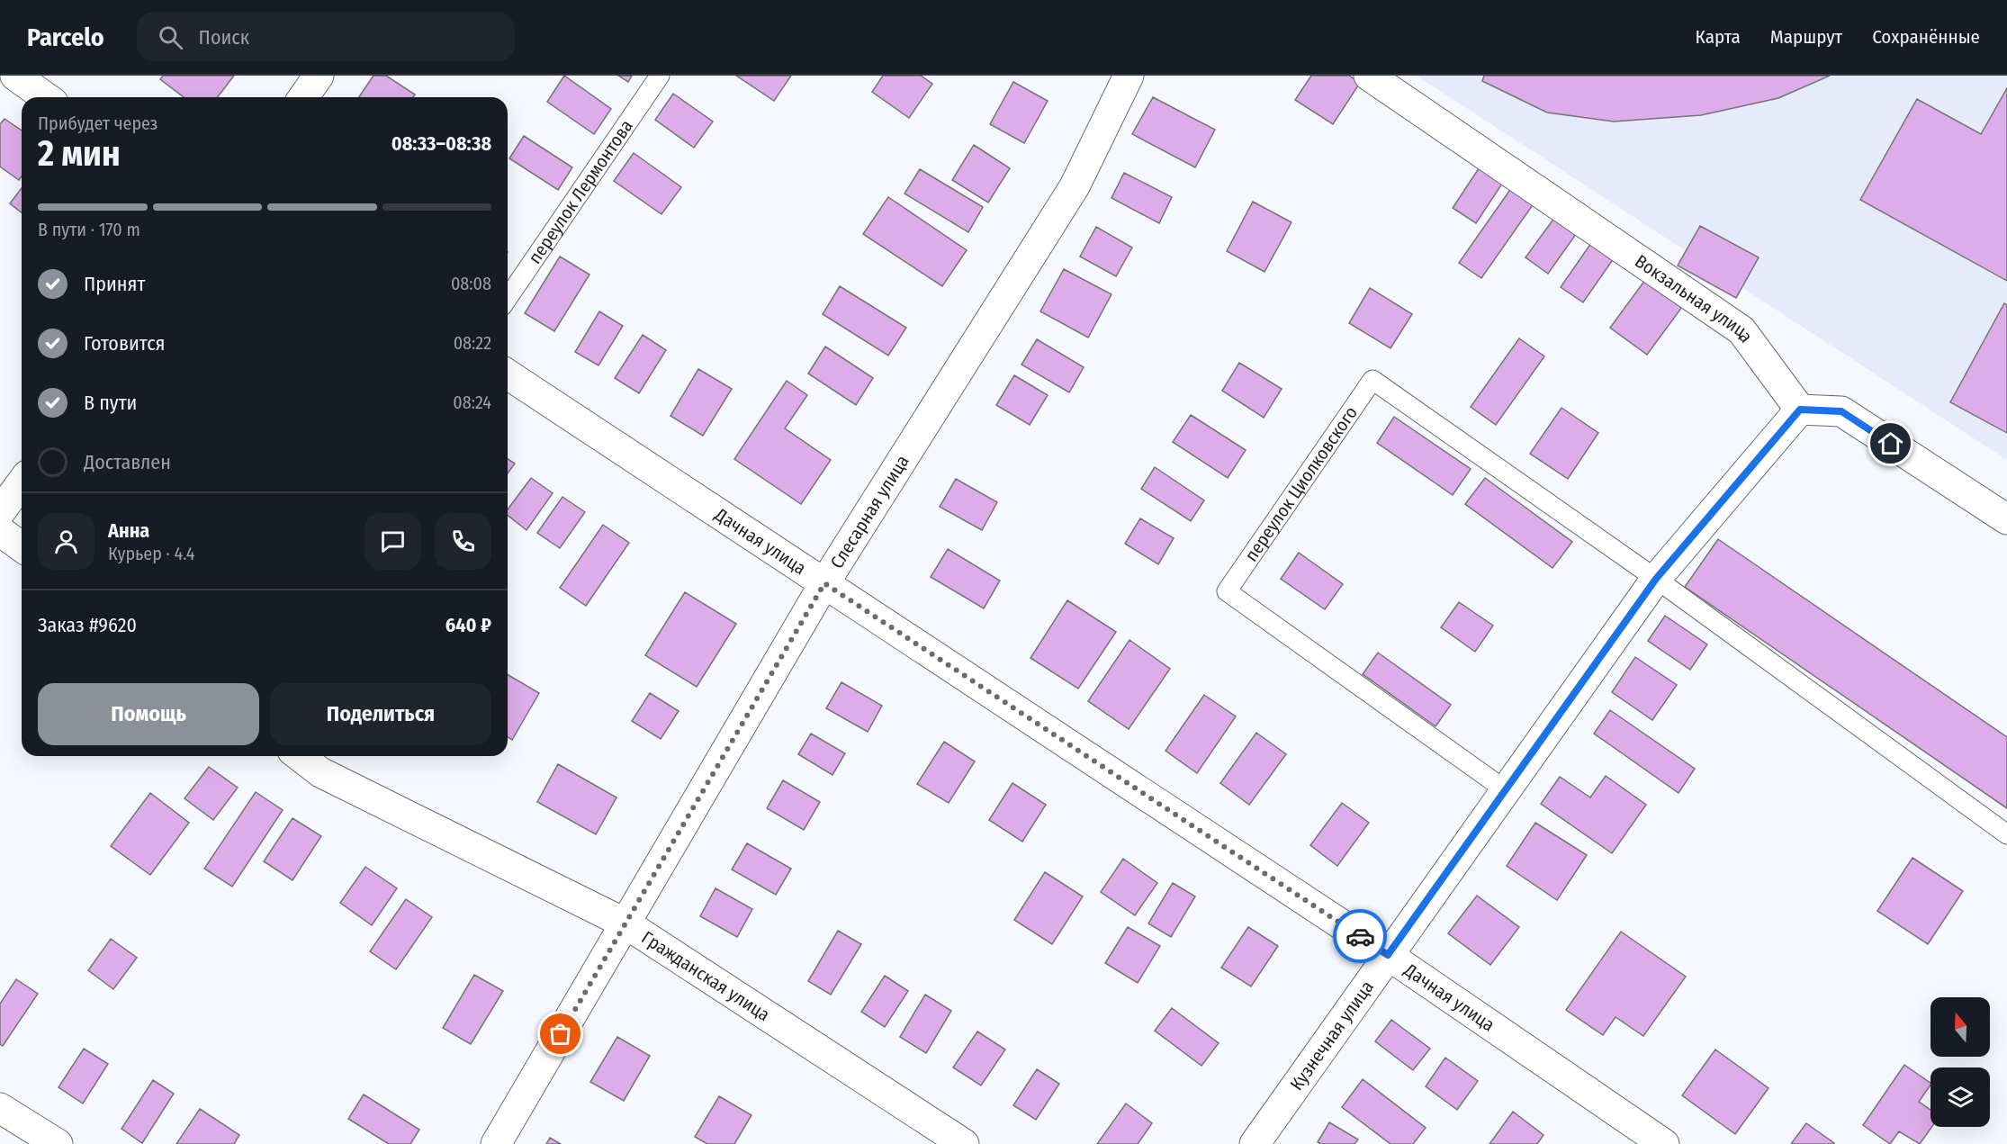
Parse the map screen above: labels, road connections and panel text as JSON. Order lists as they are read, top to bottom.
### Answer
{
  "streets": {
    "street": [
      "Вокзальная улица",
      "Слесарная улица",
      "Дачная улица",
      "Гражданская улица",
      "Кузнечная улица"
    ],
    "lane": ["переулок Лермонтова", "переулок Циолковского"]
  },
  "crossings": [
    ["Вокзальная улица", "Кузнечная улица"],
    ["переулок Циолковского", "Кузнечная улица"],
    ["Слесарная улица", "Дачная улица"],
    ["Слесарная улица", "Гражданская улица"],
    ["Дачная улица", "Кузнечная улица"]
  ],
  "north": "top",
  "page": {
    "header": "Parcelo",
    "search": "Поиск",
    "nav": ["Карта", "Маршрут", "Сохранённые"],
    "heading": ["2 мин", "Прибудет через", "08:33–08:38"],
    "panel": [
      "Анна",
      "Курьер · 4.4",
      "Заказ #9620",
      "640 ₽"
    ],
    "bar": "В пути · 170 m",
    "list": [
      ["Принят", "08:08"],
      ["Готовится", "08:22"],
      ["В пути", "08:24"],
      "Доставлен"
    ],
    "buttons": ["Помощь", "Поделиться"]
  }
}
